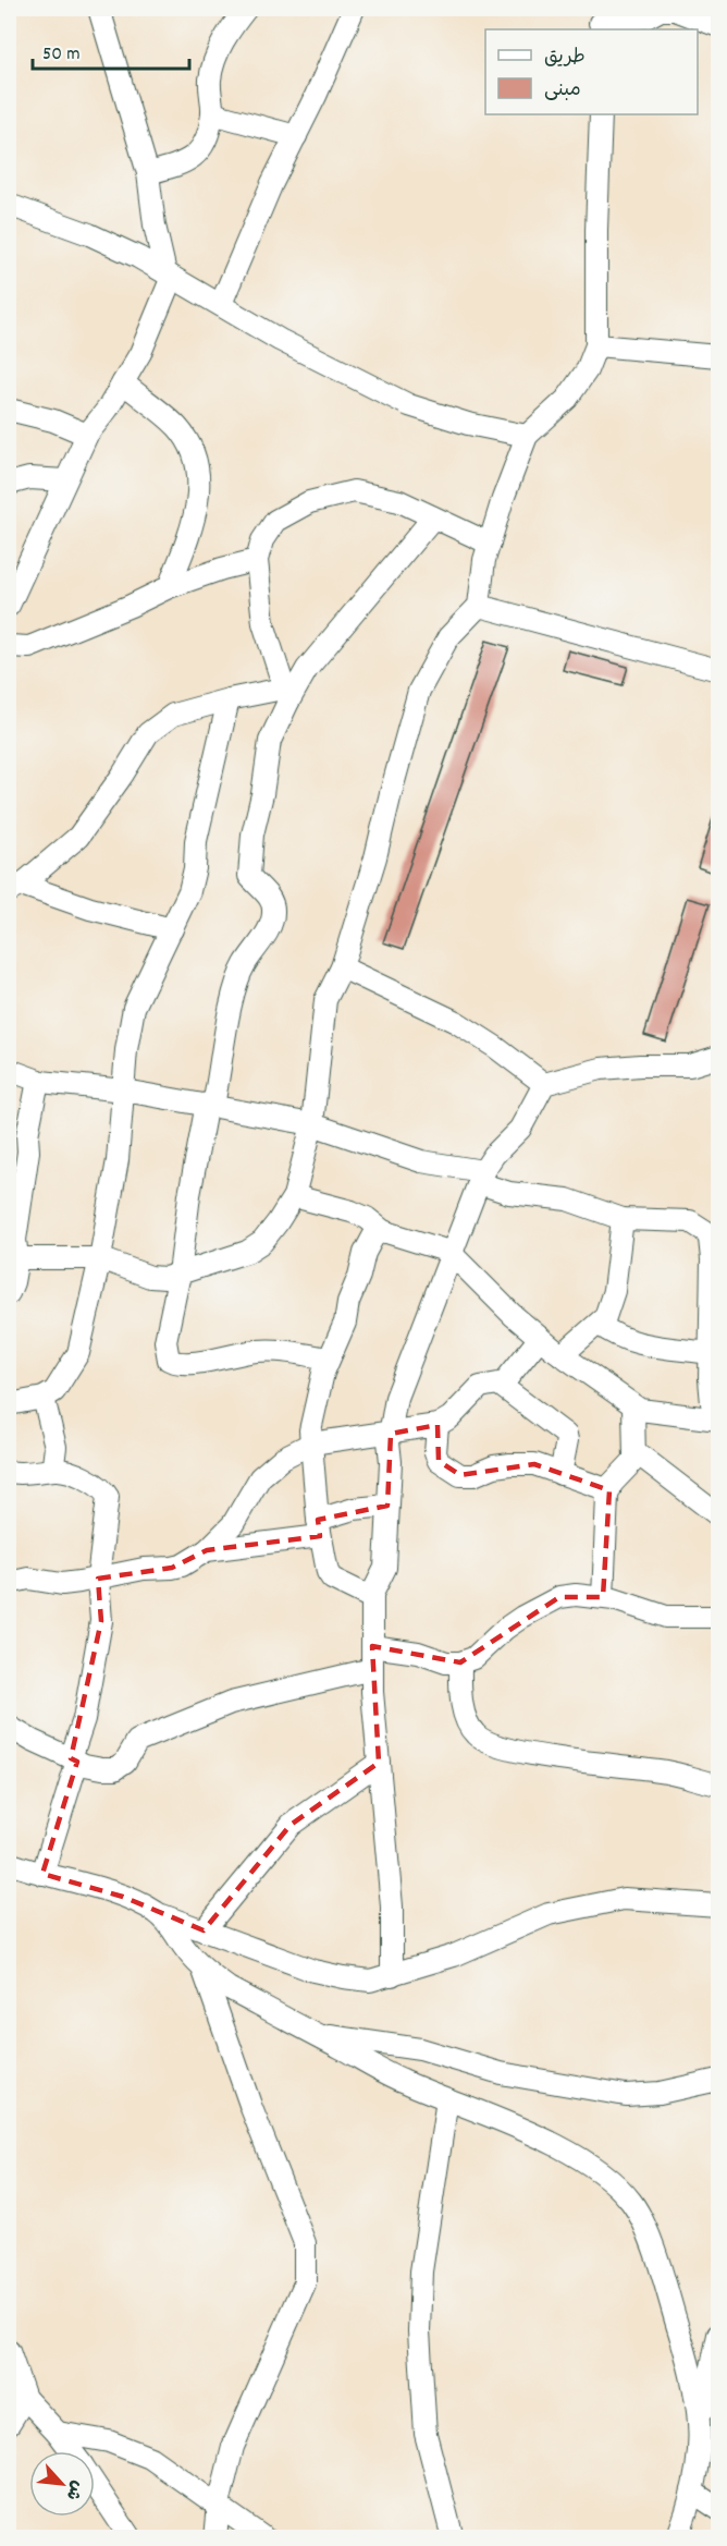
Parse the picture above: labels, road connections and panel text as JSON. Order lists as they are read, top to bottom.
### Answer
{
  "legend": ["طريق", "مبنى"],
  "scale_bar": "50 m",
  "north": "bottom right"
}
